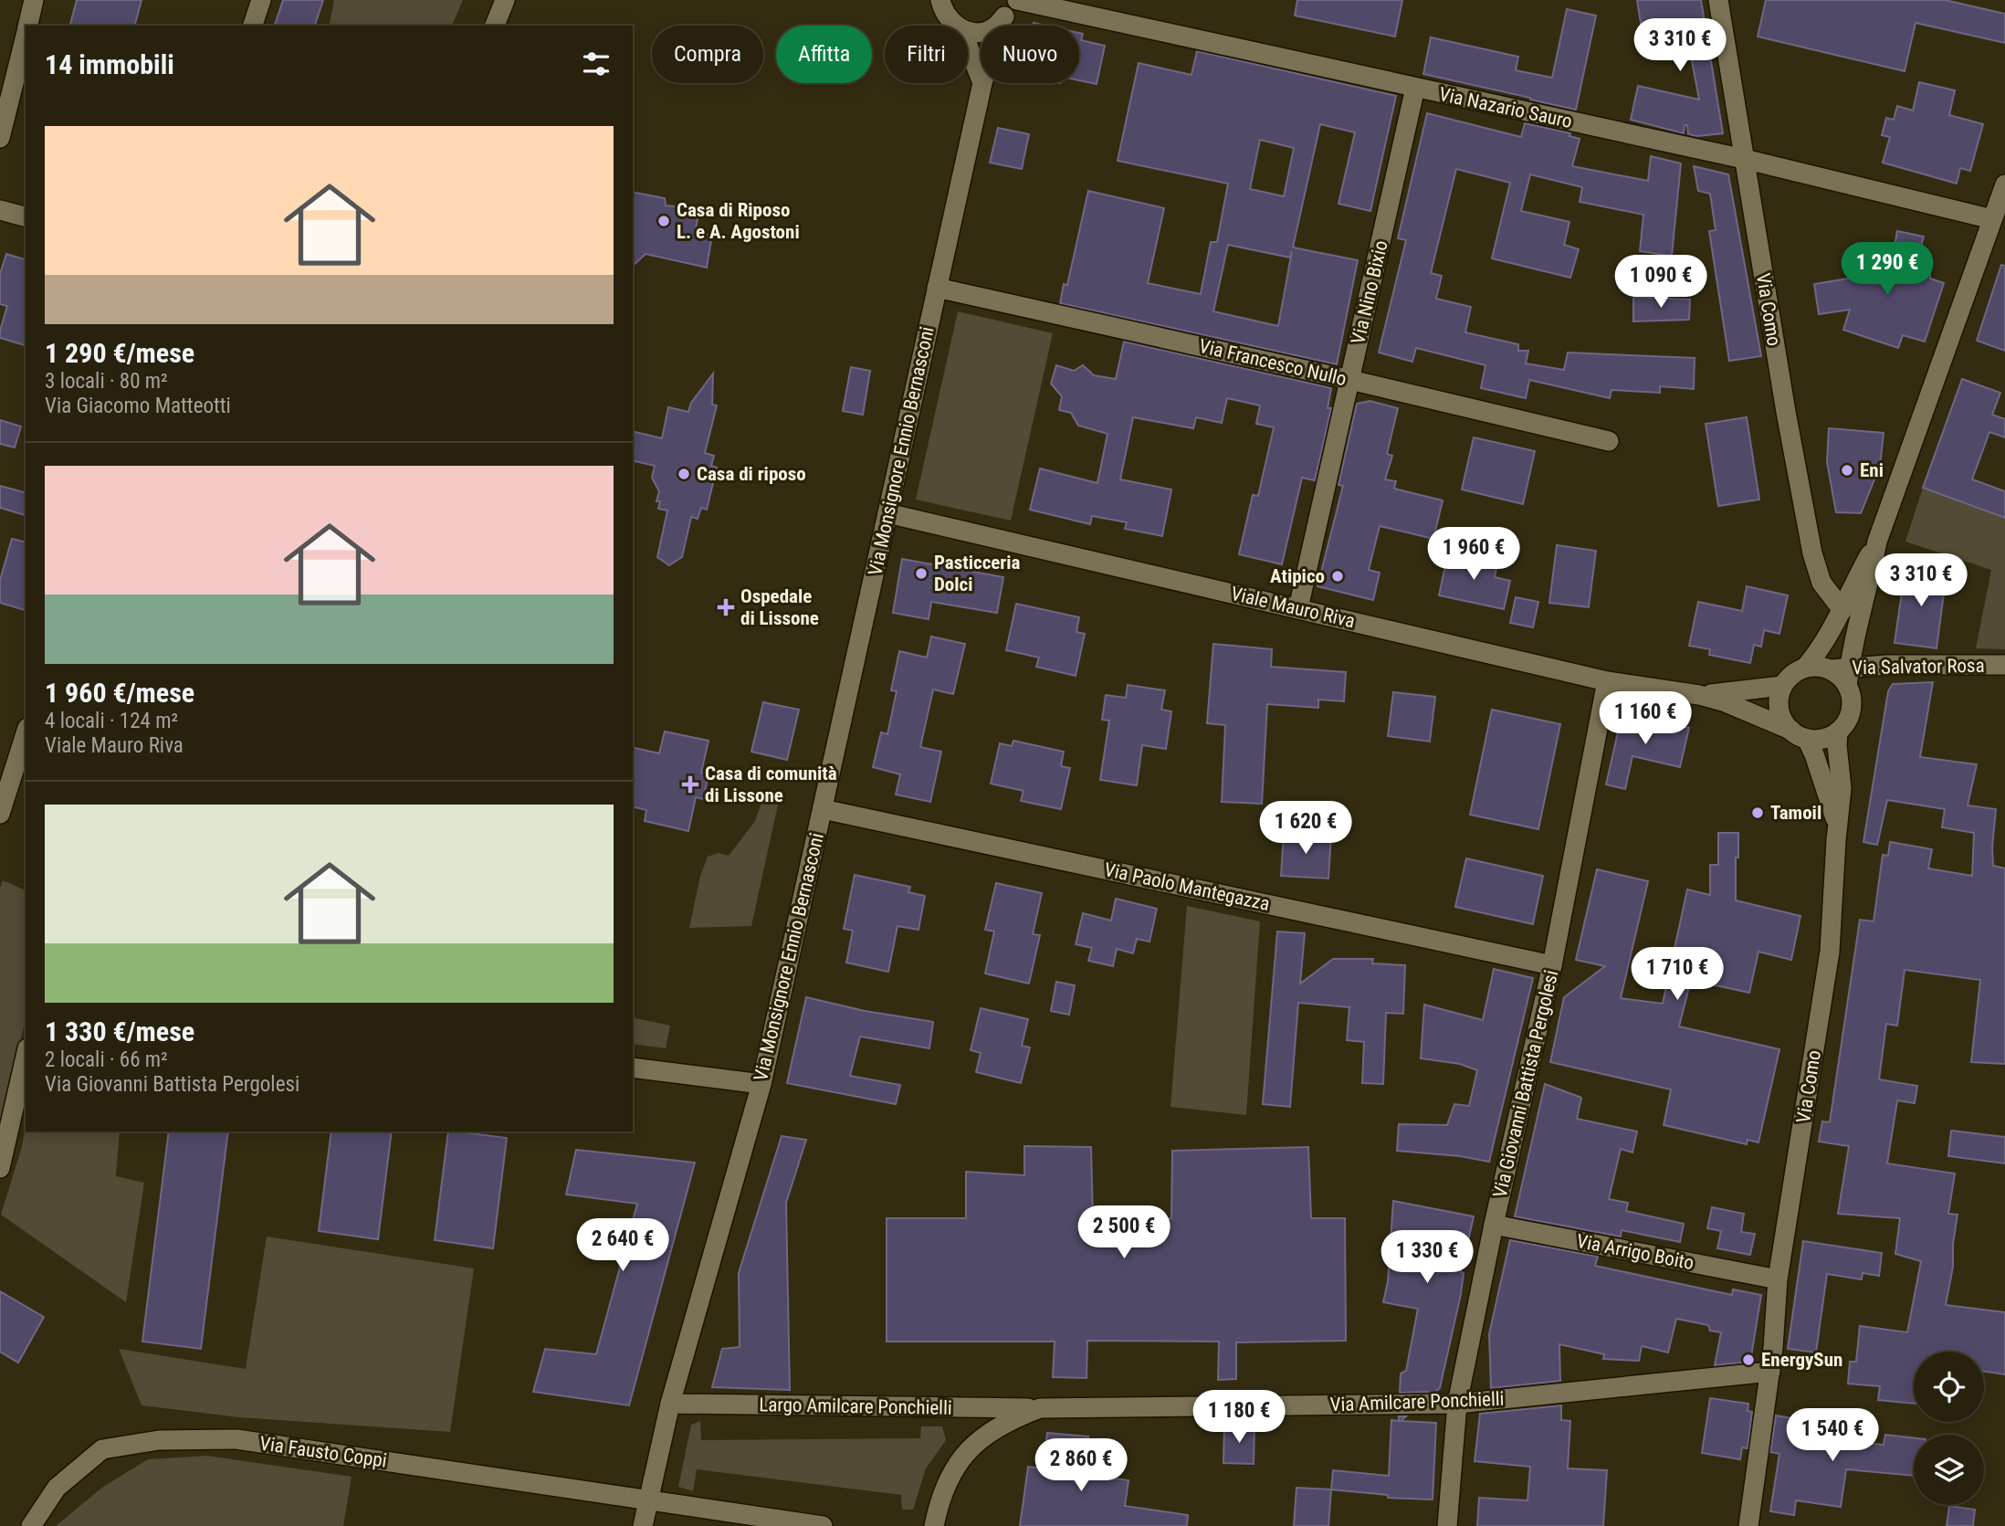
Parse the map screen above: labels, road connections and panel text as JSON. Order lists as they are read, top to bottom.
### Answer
{
  "streets": {
    "street": [
      "Via Nazario Sauro",
      "Via Nino Bixio",
      "Via Como",
      "Via Francesco Nullo",
      "Via Monsignore Ennio Bernasconi",
      "Viale Mauro Riva",
      "Via Salvator Rosa",
      "Via Paolo Mantegazza",
      "Via Giovanni Battista Pergolesi",
      "Via Arrigo Boito",
      "Via Amilcare Ponchielli",
      "Largo Amilcare Ponchielli",
      "Via Fausto Coppi"
    ]
  },
  "crossings": [
    ["Via Nazario Sauro", "Via Nino Bixio"],
    ["Via Nazario Sauro", "Via Como"],
    ["Via Nino Bixio", "Via Francesco Nullo"],
    ["Via Nino Bixio", "Viale Mauro Riva"],
    ["Via Como", "Viale Mauro Riva"],
    ["Via Como", "Via Salvator Rosa"],
    ["Via Como", "Via Arrigo Boito"],
    ["Via Como", "Via Amilcare Ponchielli"],
    ["Via Francesco Nullo", "Via Monsignore Ennio Bernasconi"],
    ["Via Monsignore Ennio Bernasconi", "Viale Mauro Riva"],
    ["Via Monsignore Ennio Bernasconi", "Via Paolo Mantegazza"],
    ["Via Monsignore Ennio Bernasconi", "Largo Amilcare Ponchielli"],
    ["Via Monsignore Ennio Bernasconi", "Via Fausto Coppi"],
    ["Viale Mauro Riva", "Via Salvator Rosa"],
    ["Viale Mauro Riva", "Via Giovanni Battista Pergolesi"],
    ["Via Paolo Mantegazza", "Via Giovanni Battista Pergolesi"],
    ["Via Giovanni Battista Pergolesi", "Via Arrigo Boito"],
    ["Via Giovanni Battista Pergolesi", "Via Amilcare Ponchielli"],
    ["Via Amilcare Ponchielli", "Largo Amilcare Ponchielli"]
  ],
  "places": {
    "other": [
      "Casa di Riposo L. e A. Agostoni",
      "Eni",
      "Casa di riposo",
      "Pasticceria Dolci",
      "Atipico",
      "Tamoil",
      "EnergySun"
    ],
    "health": ["Ospedale di Lissone", "Casa di comunità di Lissone"]
  },
  "page": {
    "price": [
      "3 310 €",
      "1 290 €",
      "1 090 €",
      "1 960 €",
      "3 310 €",
      "1 160 €",
      "1 620 €",
      "1 710 €",
      "2 500 €",
      "2 640 €",
      "1 330 €",
      "1 180 €",
      "1 540 €",
      "2 860 €"
    ],
    "chip": [
      "Compra",
      "Affitta",
      "Filtri",
      "Nuovo"
    ],
    "heading": "14 immobili",
    "list": [
      {
        "name": "1 290 €/mese",
        "note": "3 locali · 80 m² · Via Giacomo Matteotti"
      },
      {
        "name": "1 960 €/mese",
        "note": "4 locali · 124 m² · Viale Mauro Riva"
      },
      {
        "name": "1 330 €/mese",
        "note": "2 locali · 66 m² · Via Giovanni Battista Pergolesi"
      }
    ]
  }
}
